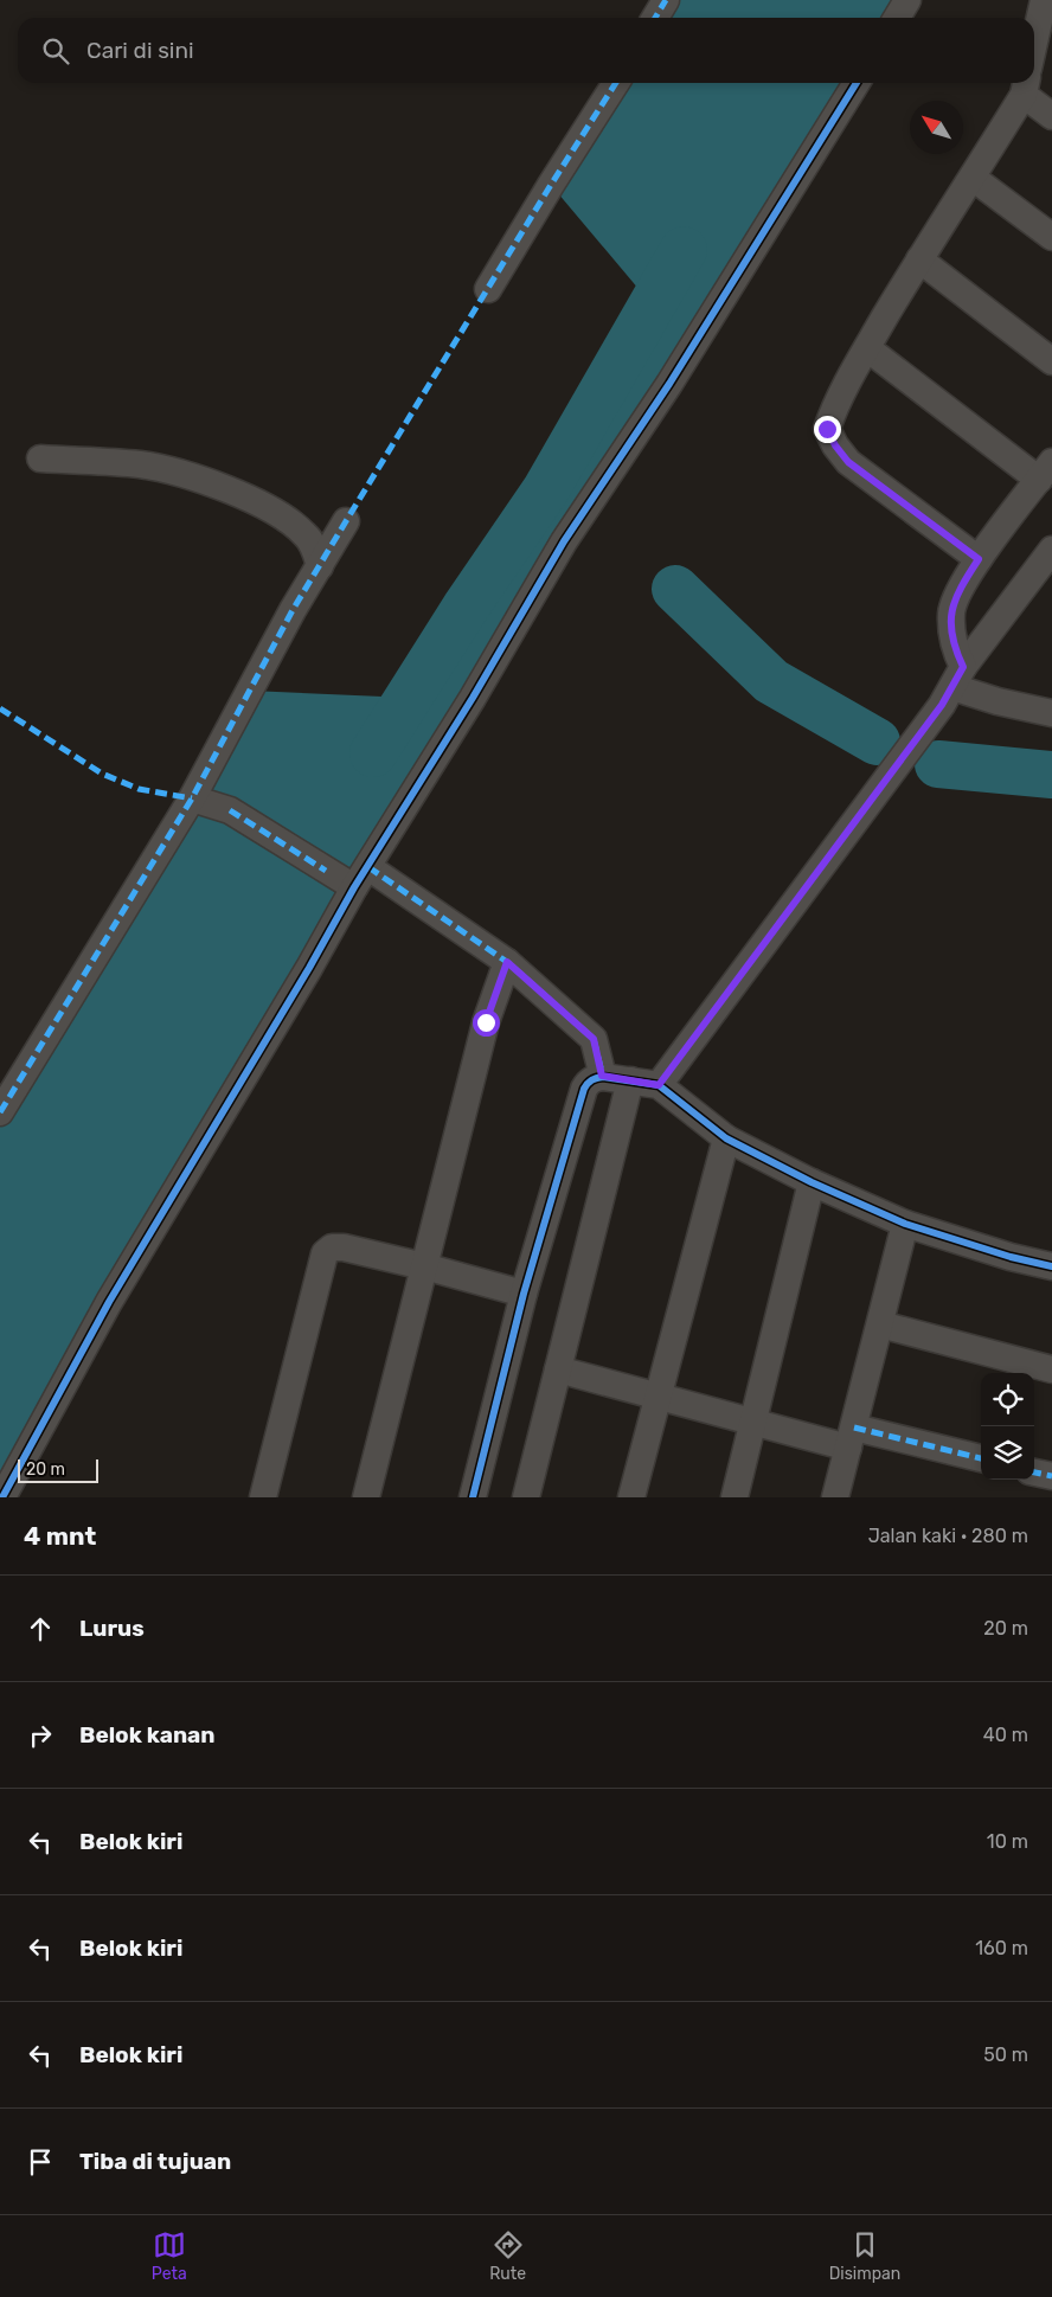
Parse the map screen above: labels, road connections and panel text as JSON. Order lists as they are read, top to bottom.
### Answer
{
  "scale_bar": "20 m",
  "north": "top left",
  "page": {
    "search": "Cari di sini",
    "scale": "20 m",
    "heading": ["4 mnt", "Jalan kaki · 280 m"],
    "list": [
      ["Lurus", "20 m"],
      ["Belok kanan", "40 m"],
      ["Belok kiri", "10 m"],
      ["Belok kiri", "160 m"],
      ["Belok kiri", "50 m"],
      "Tiba di tujuan"
    ],
    "nav": ["Peta", "Rute", "Disimpan"]
  }
}
